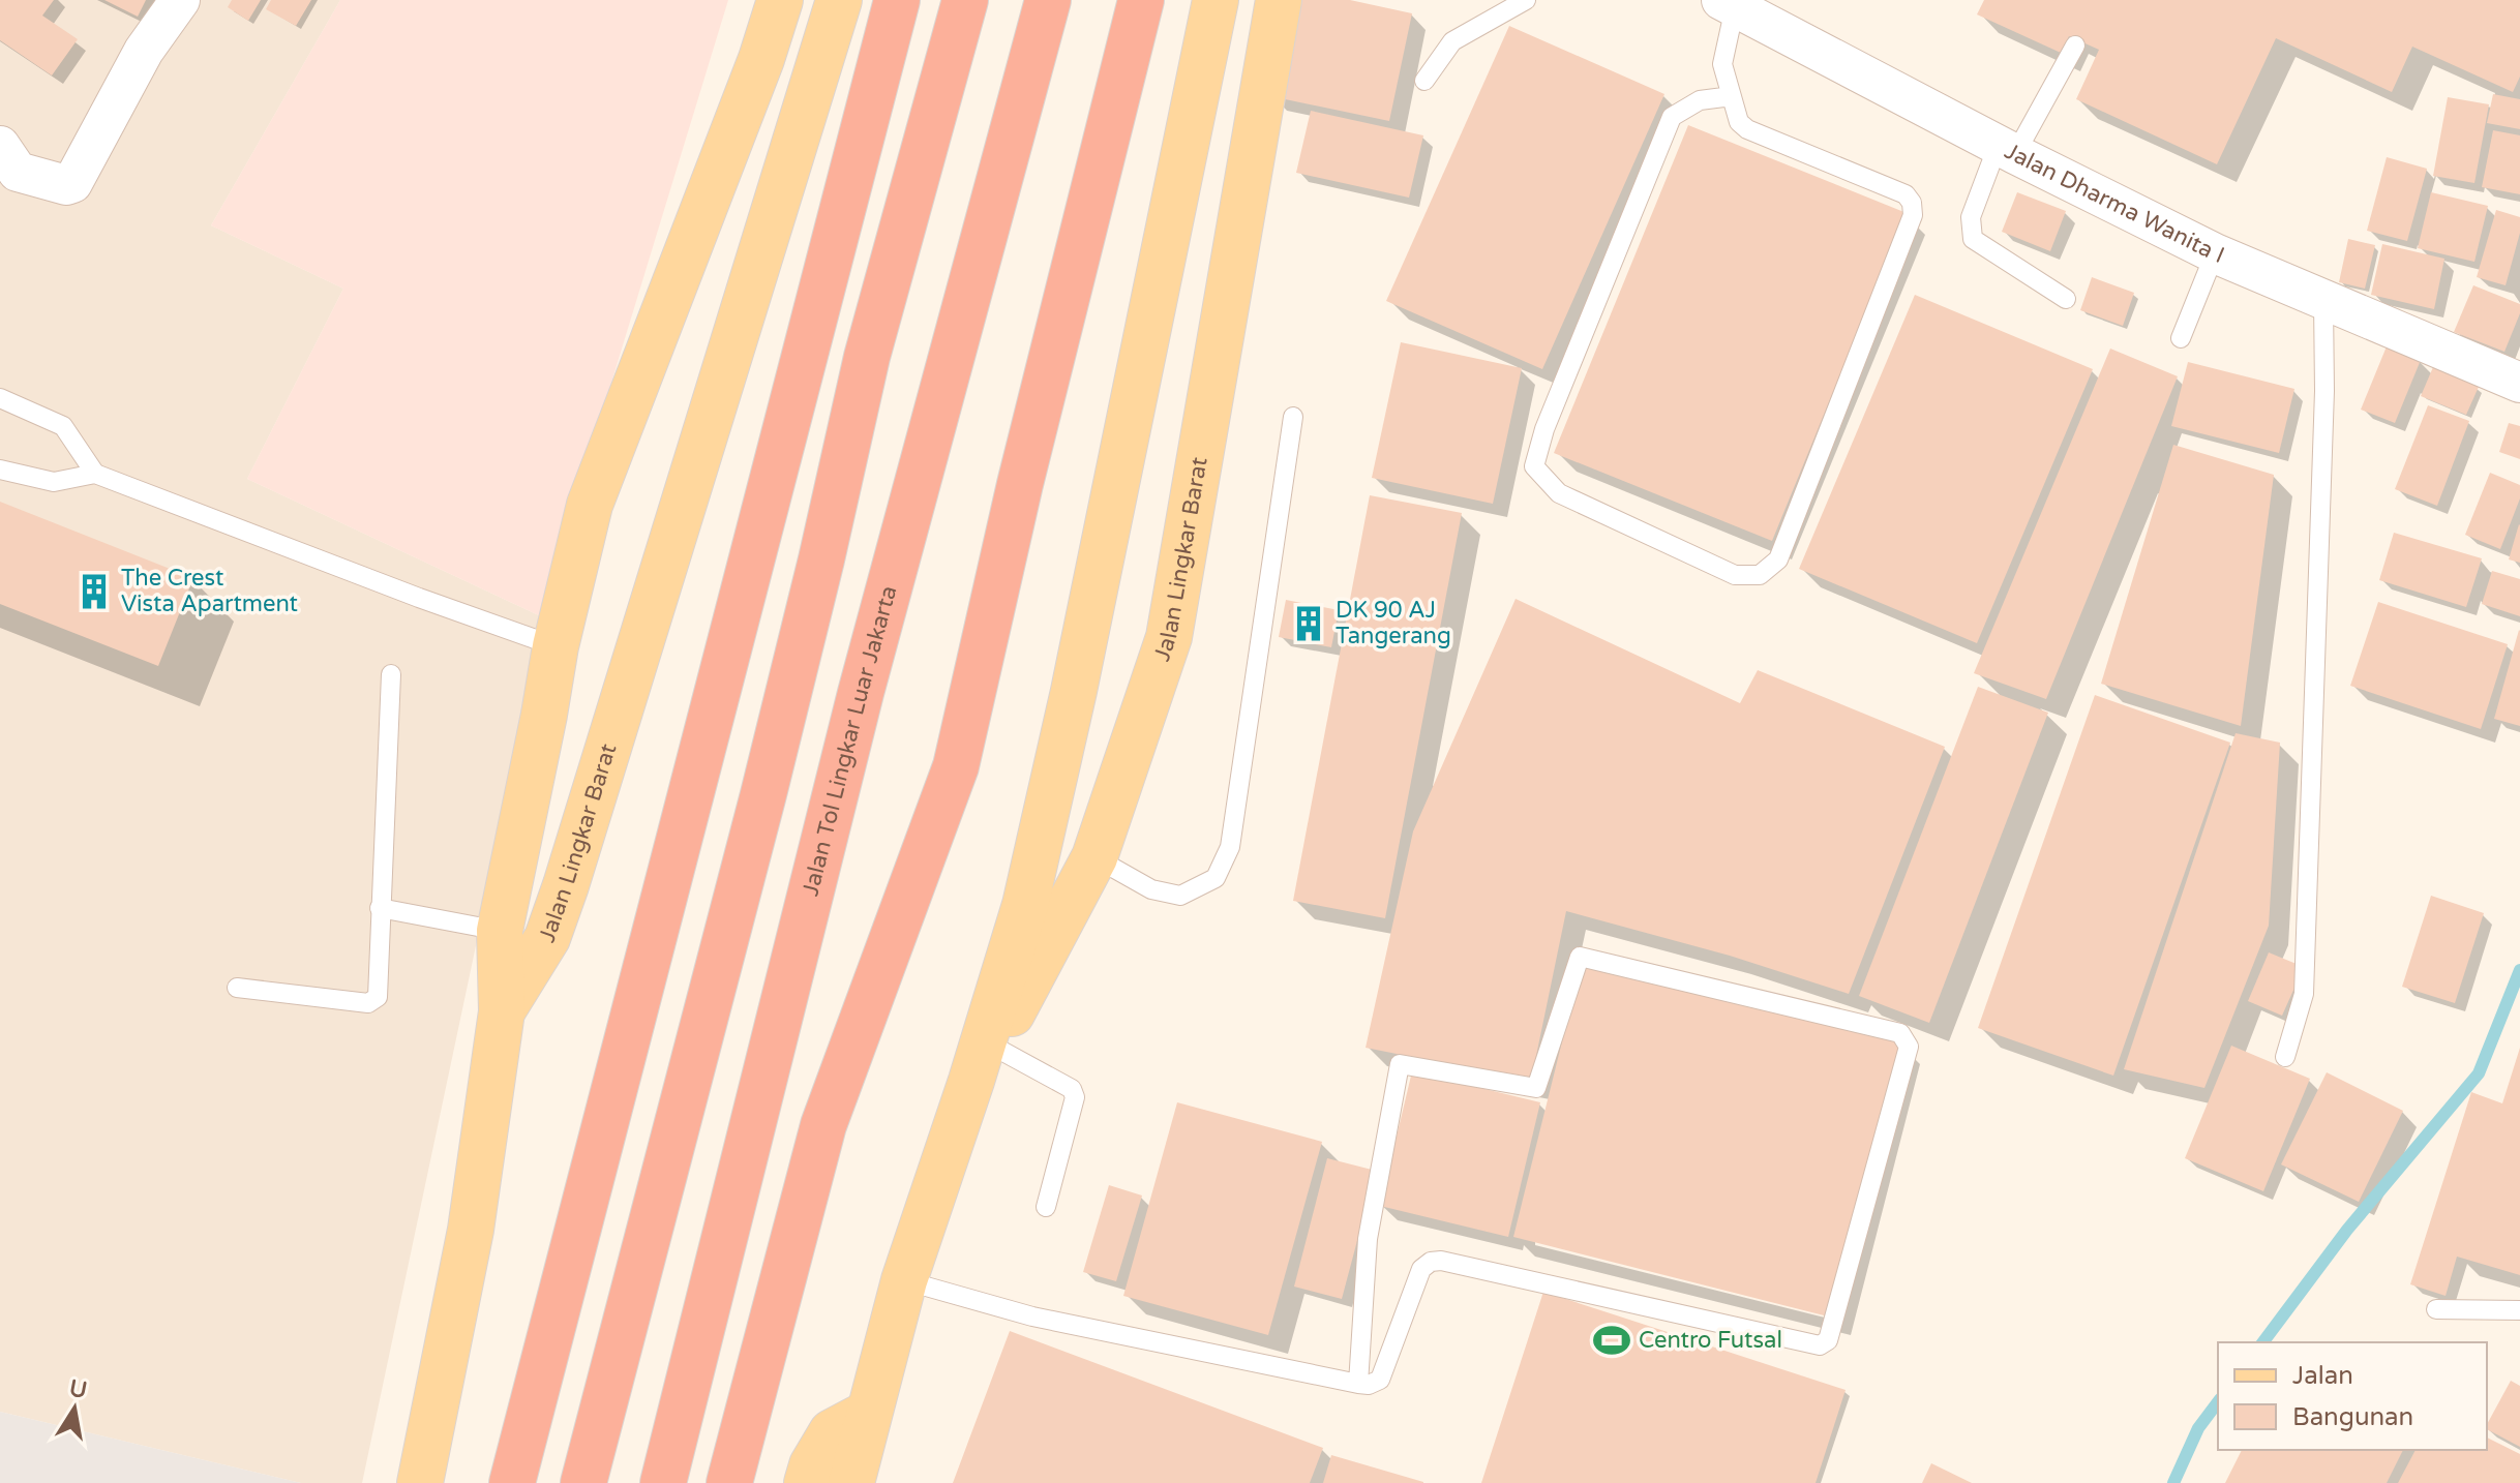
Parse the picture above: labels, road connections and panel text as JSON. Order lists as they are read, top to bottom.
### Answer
{
  "streets": {
    "highway": ["Jalan Tol Lingkar Luar Jakarta"],
    "main road": ["Jalan Lingkar Barat"],
    "street": ["Jalan Dharma Wanita I"]
  },
  "places": {
    "building": ["The Crest Vista Apartment", "DK 90 AJ Tangerang"],
    "sports": ["Centro Futsal"]
  },
  "legend": ["Jalan", "Bangunan"],
  "north": "top"
}
